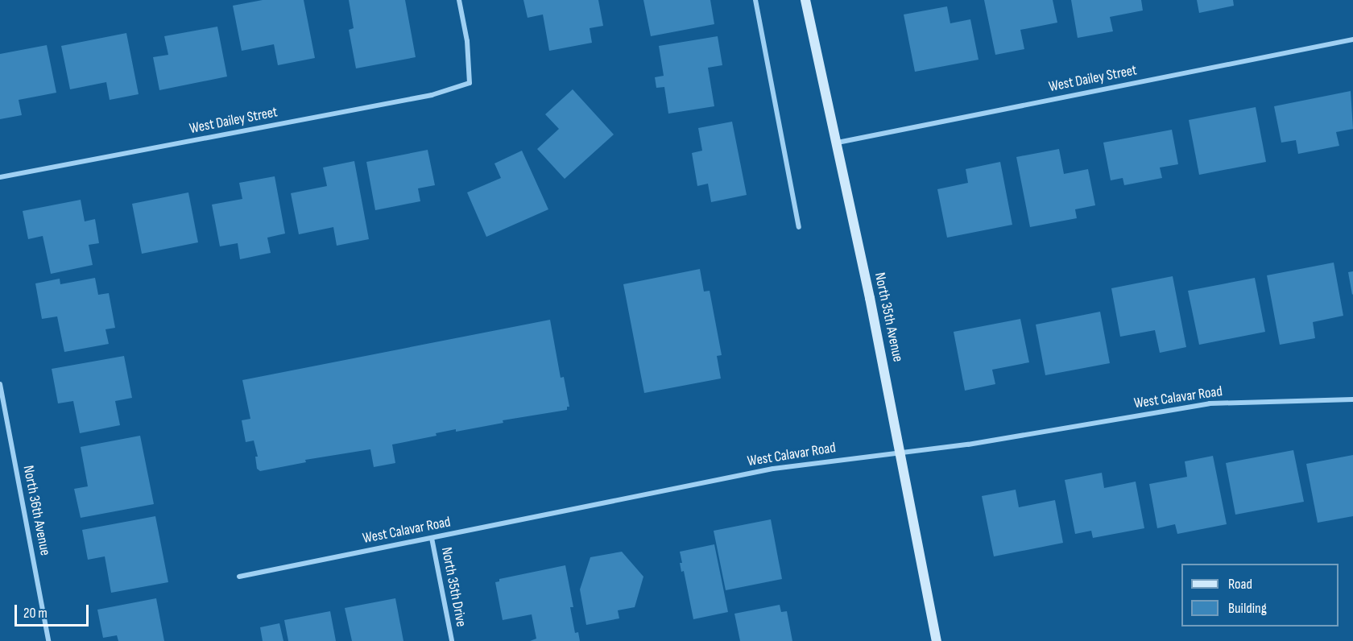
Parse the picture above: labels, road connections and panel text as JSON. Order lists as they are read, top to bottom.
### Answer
{
  "streets": {
    "main road": ["North 35th Avenue"],
    "street": [
      "West Dailey Street",
      "West Calavar Road",
      "North 36th Avenue",
      "North 35th Drive"
    ]
  },
  "crossings": [
    ["West Dailey Street", "North 35th Avenue"],
    ["North 35th Avenue", "West Calavar Road"],
    ["West Calavar Road", "North 35th Drive"]
  ],
  "legend": ["Road", "Building"],
  "scale_bar": "20 m"
}
